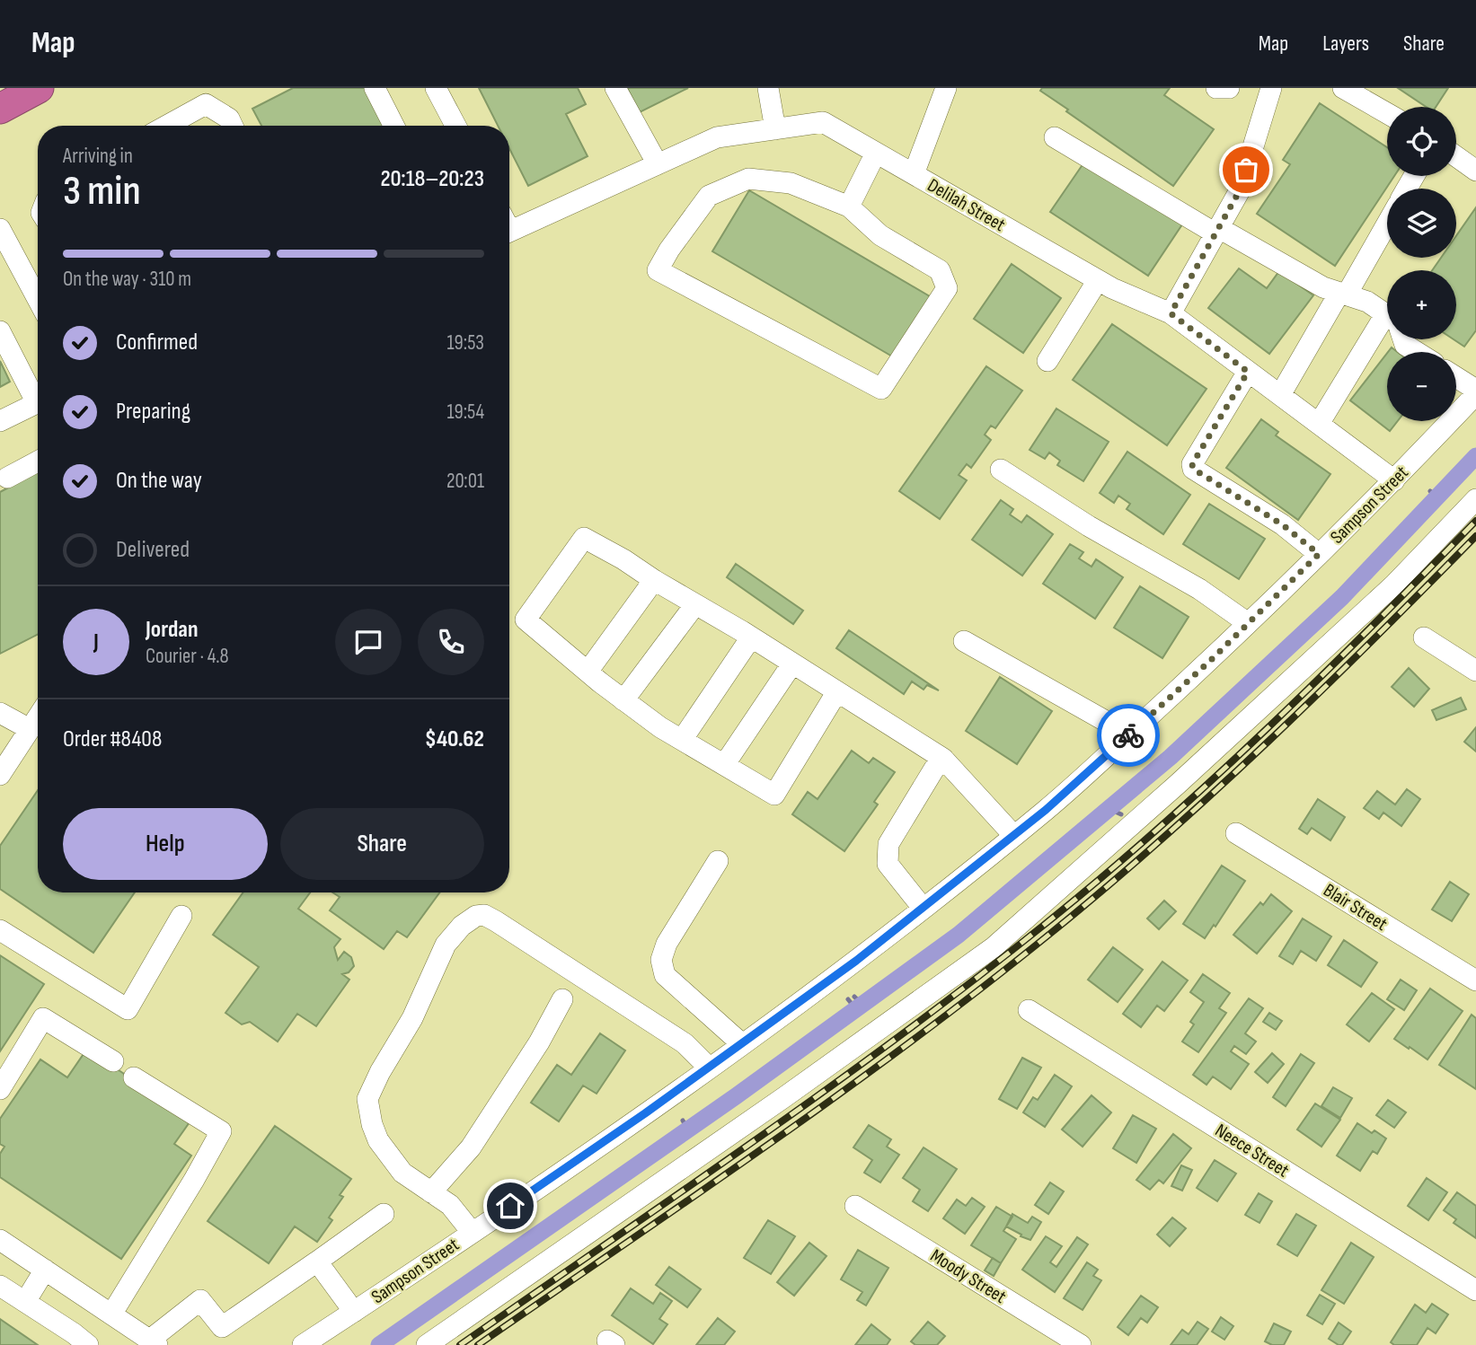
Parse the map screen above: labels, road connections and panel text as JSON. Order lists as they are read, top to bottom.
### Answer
{
  "streets": {
    "street": [
      "Delilah Street",
      "Sampson Street",
      "Blair Street",
      "Neece Street",
      "Moody Street"
    ]
  },
  "crossings": [
    ["Delilah Street", "Sampson Street"]
  ],
  "page": {
    "header": "Map",
    "nav": ["Map", "Layers", "Share"],
    "map_buttons": ["+", "−"],
    "heading": ["3 min", "Arriving in", "20:18–20:23"],
    "panel": [
      "Jordan",
      "Courier · 4.8",
      "Order #8408",
      "$40.62"
    ],
    "bar": "On the way · 310 m",
    "list": [
      ["Confirmed", "19:53"],
      ["Preparing", "19:54"],
      ["On the way", "20:01"],
      "Delivered"
    ],
    "round": "J",
    "buttons": ["Help", "Share"]
  }
}
